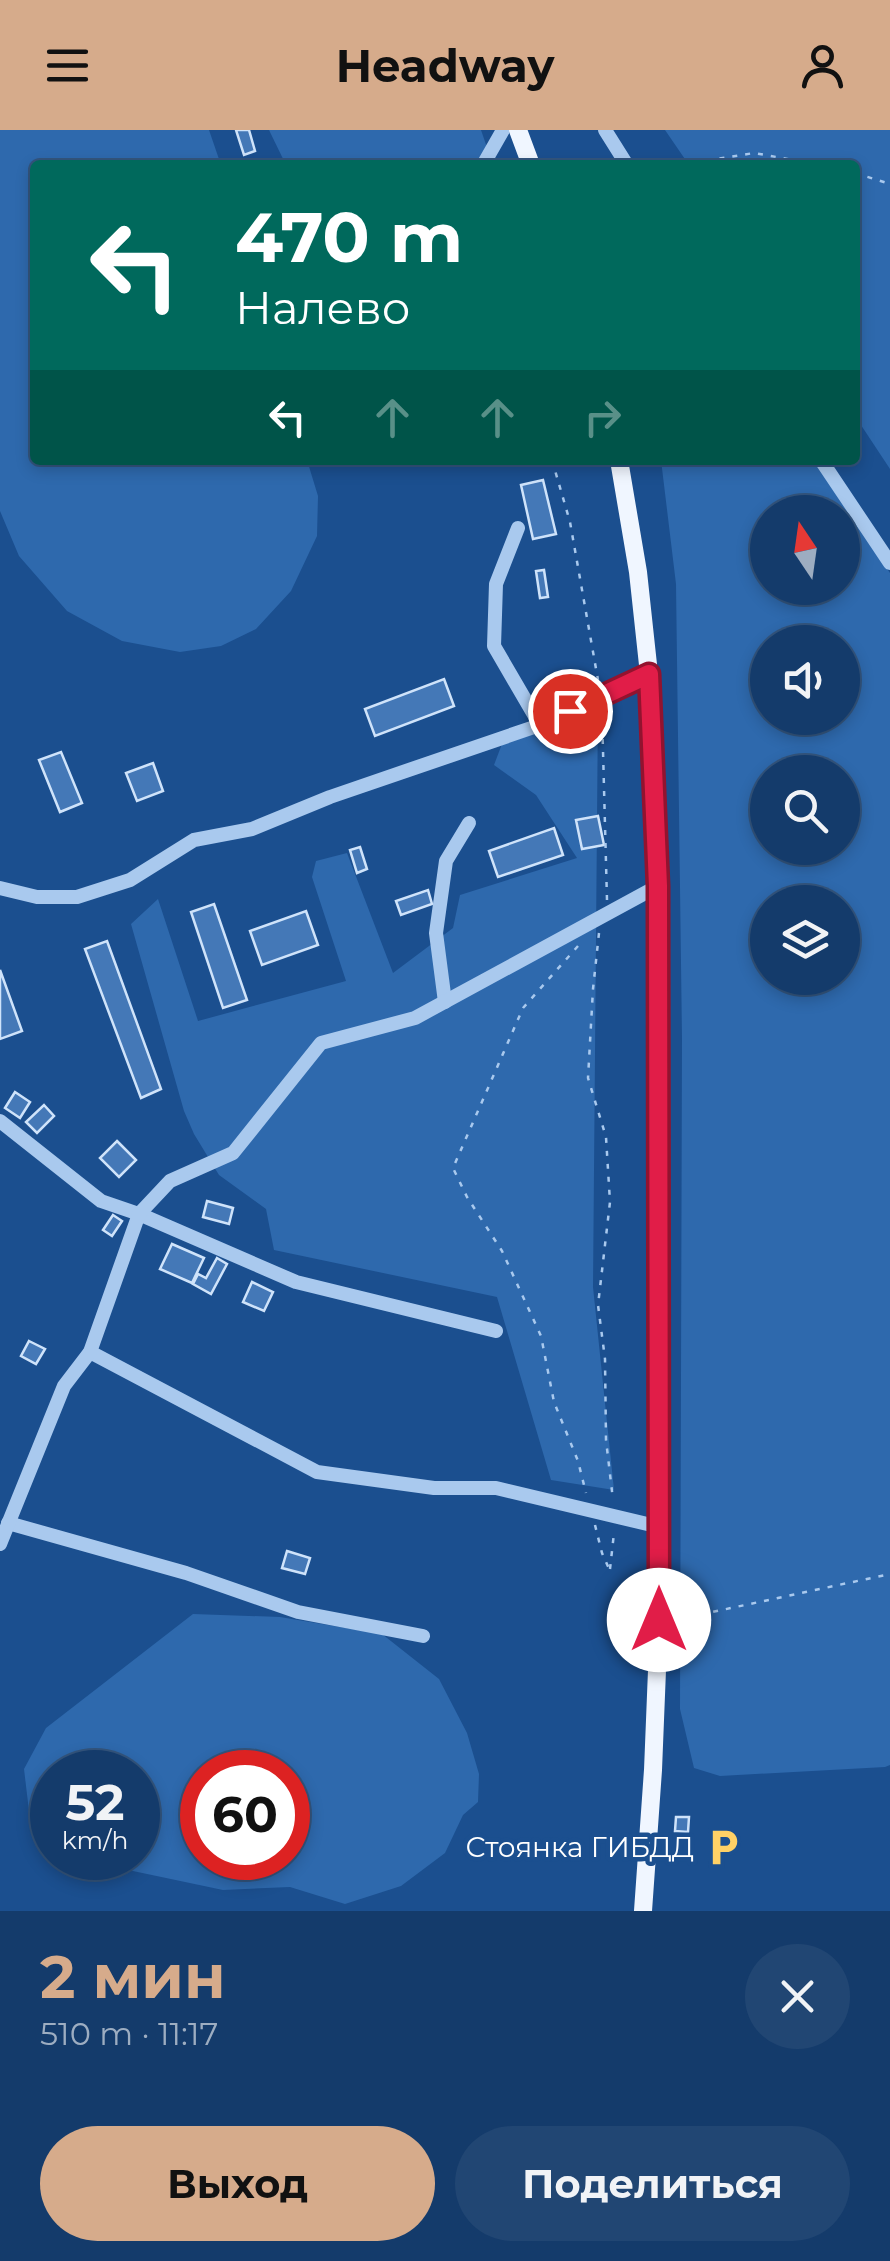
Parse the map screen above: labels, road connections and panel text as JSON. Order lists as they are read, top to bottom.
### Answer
{
  "places": {
    "parking": ["Стоянка ГИБДД"]
  },
  "north": "top",
  "page": {
    "header": "Headway",
    "turn": ["470 m", "Налево"],
    "speed": "52 km/h",
    "limit": "60",
    "heading": ["2 мин", "510 m · 11:17"],
    "buttons": ["Выход", "Поделиться"]
  }
}
